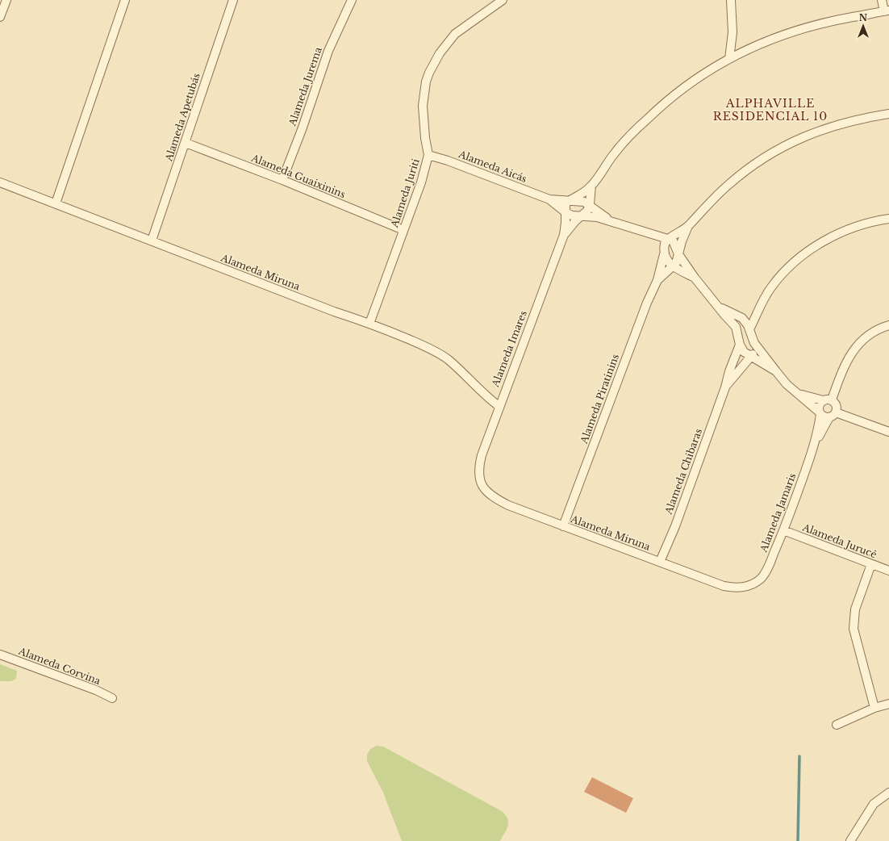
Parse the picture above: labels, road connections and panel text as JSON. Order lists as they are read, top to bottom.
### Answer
{
  "streets": {
    "street": [
      "Alameda Jurema",
      "Alameda Apetubás",
      "Alameda Aicás",
      "Alameda Guaixinins",
      "Alameda Juriti",
      "Alameda Miruna",
      "Alameda Imares",
      "Alameda Piratinins",
      "Alameda Chibaras",
      "Alameda Jamaris",
      "Alameda Jurucê",
      "Alameda Corvina"
    ]
  },
  "crossings": [
    ["Alameda Jurema", "Alameda Guaixinins"],
    ["Alameda Apetubás", "Alameda Guaixinins"],
    ["Alameda Apetubás", "Alameda Miruna"],
    ["Alameda Aicás", "Alameda Juriti"],
    ["Alameda Aicás", "Alameda Jamaris"],
    ["Alameda Guaixinins", "Alameda Juriti"],
    ["Alameda Juriti", "Alameda Miruna"],
    ["Alameda Miruna", "Alameda Imares"],
    ["Alameda Miruna", "Alameda Piratinins"],
    ["Alameda Miruna", "Alameda Chibaras"],
    ["Alameda Miruna", "Alameda Jamaris"],
    ["Alameda Jamaris", "Alameda Jurucê"]
  ],
  "districts": ["ALPHAVILLE RESIDENCIAL 10"],
  "north": "top"
}
